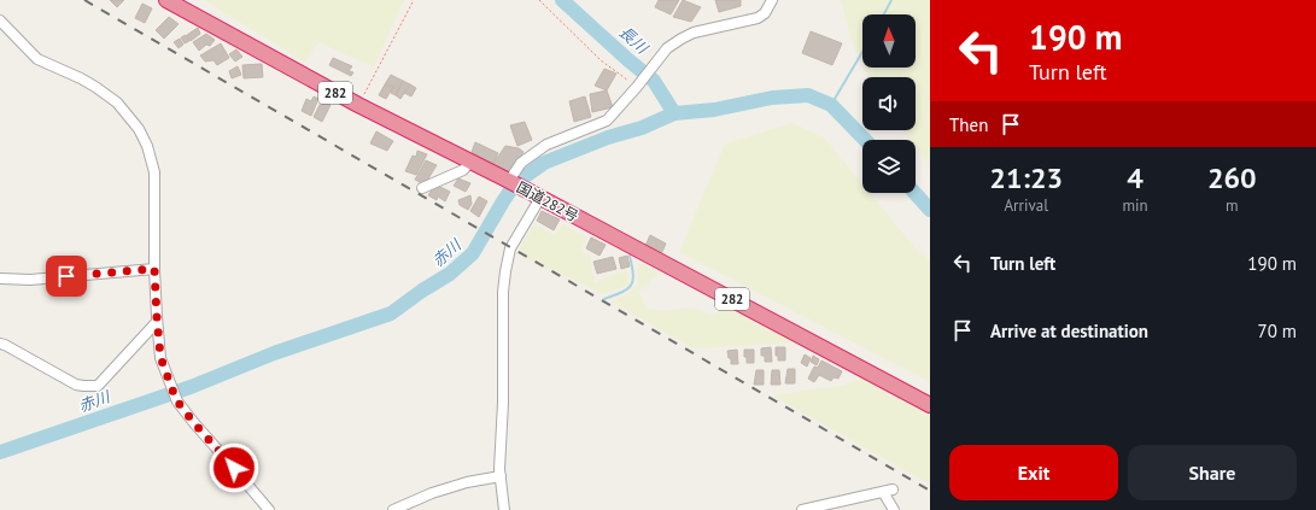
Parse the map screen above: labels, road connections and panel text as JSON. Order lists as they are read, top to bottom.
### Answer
{
  "streets": {
    "highway": ["282", "国道282号"]
  },
  "water": ["長川", "赤川"],
  "north": "top",
  "page": {
    "turn": ["190 m", "Turn left"],
    "then": "Then",
    "eta": [
      "21:23",
      "Arrival",
      "4",
      "min",
      "260",
      "m"
    ],
    "list": [
      {
        "name": "Turn left",
        "value": "190 m"
      },
      {
        "name": "Arrive at destination",
        "value": "70 m"
      }
    ],
    "buttons": ["Exit", "Share"]
  }
}
